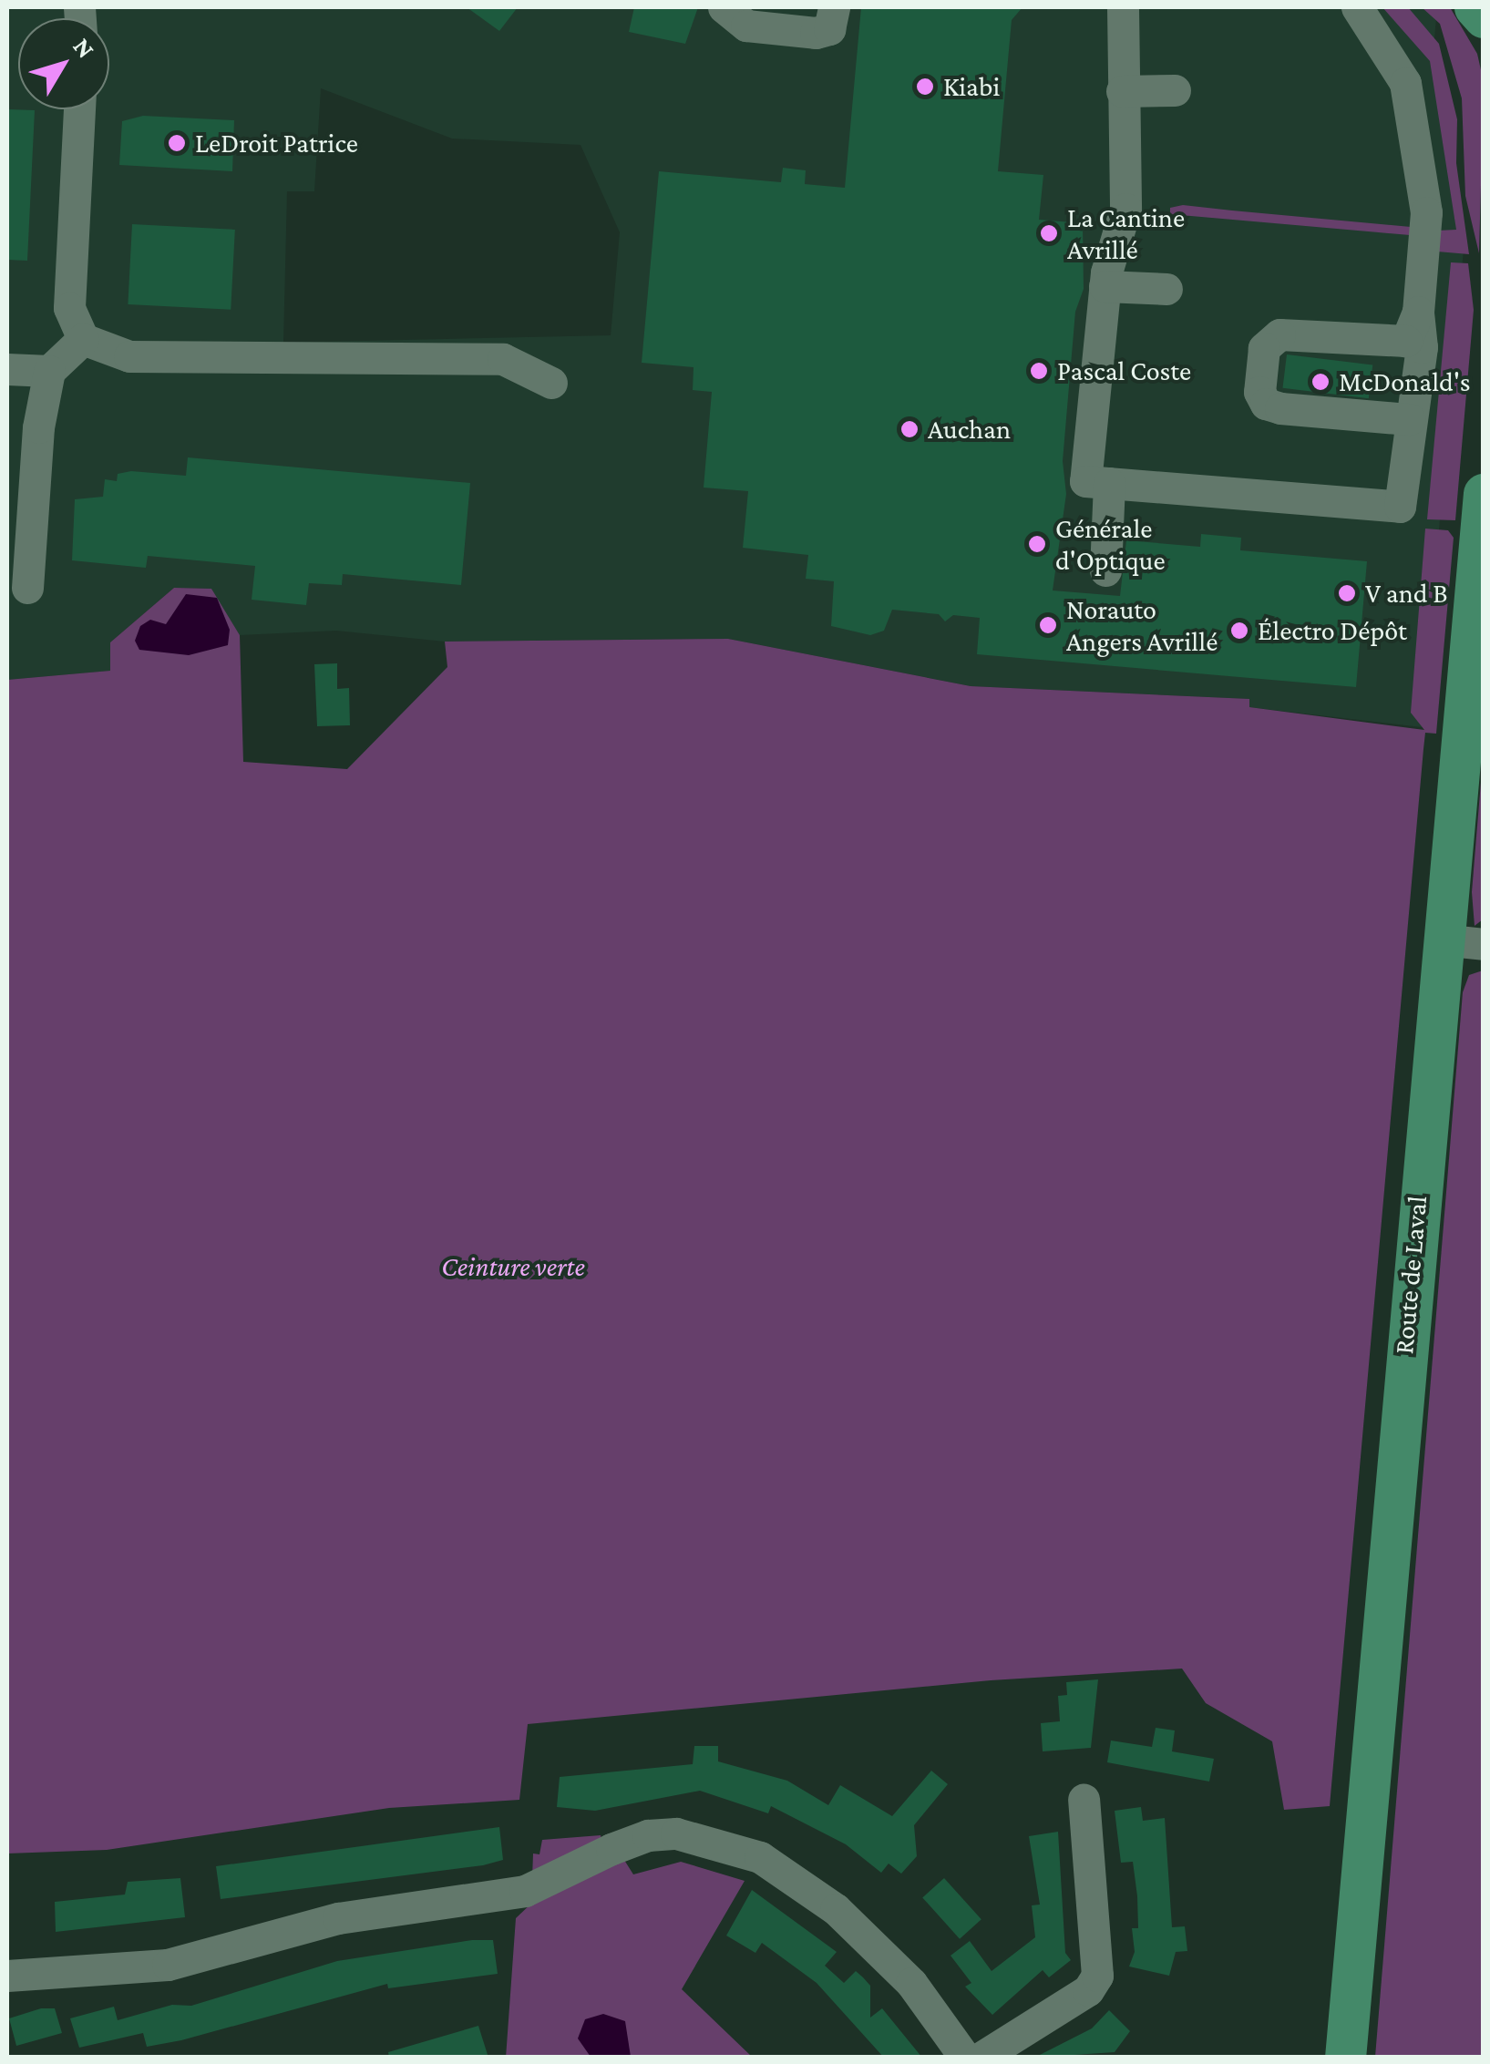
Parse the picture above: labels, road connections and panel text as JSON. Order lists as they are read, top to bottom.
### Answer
{
  "streets": {
    "main road": ["Route de Laval"]
  },
  "parks": ["Ceinture verte"],
  "places": [
    "Kiabi",
    "LeDroit Patrice",
    "La Cantine Avrillé",
    "Pascal Coste",
    "McDonald's",
    "Auchan",
    "Générale d'Optique",
    "V and B",
    "Norauto Angers Avrillé",
    "Électro Dépôt"
  ],
  "north": "top right"
}
